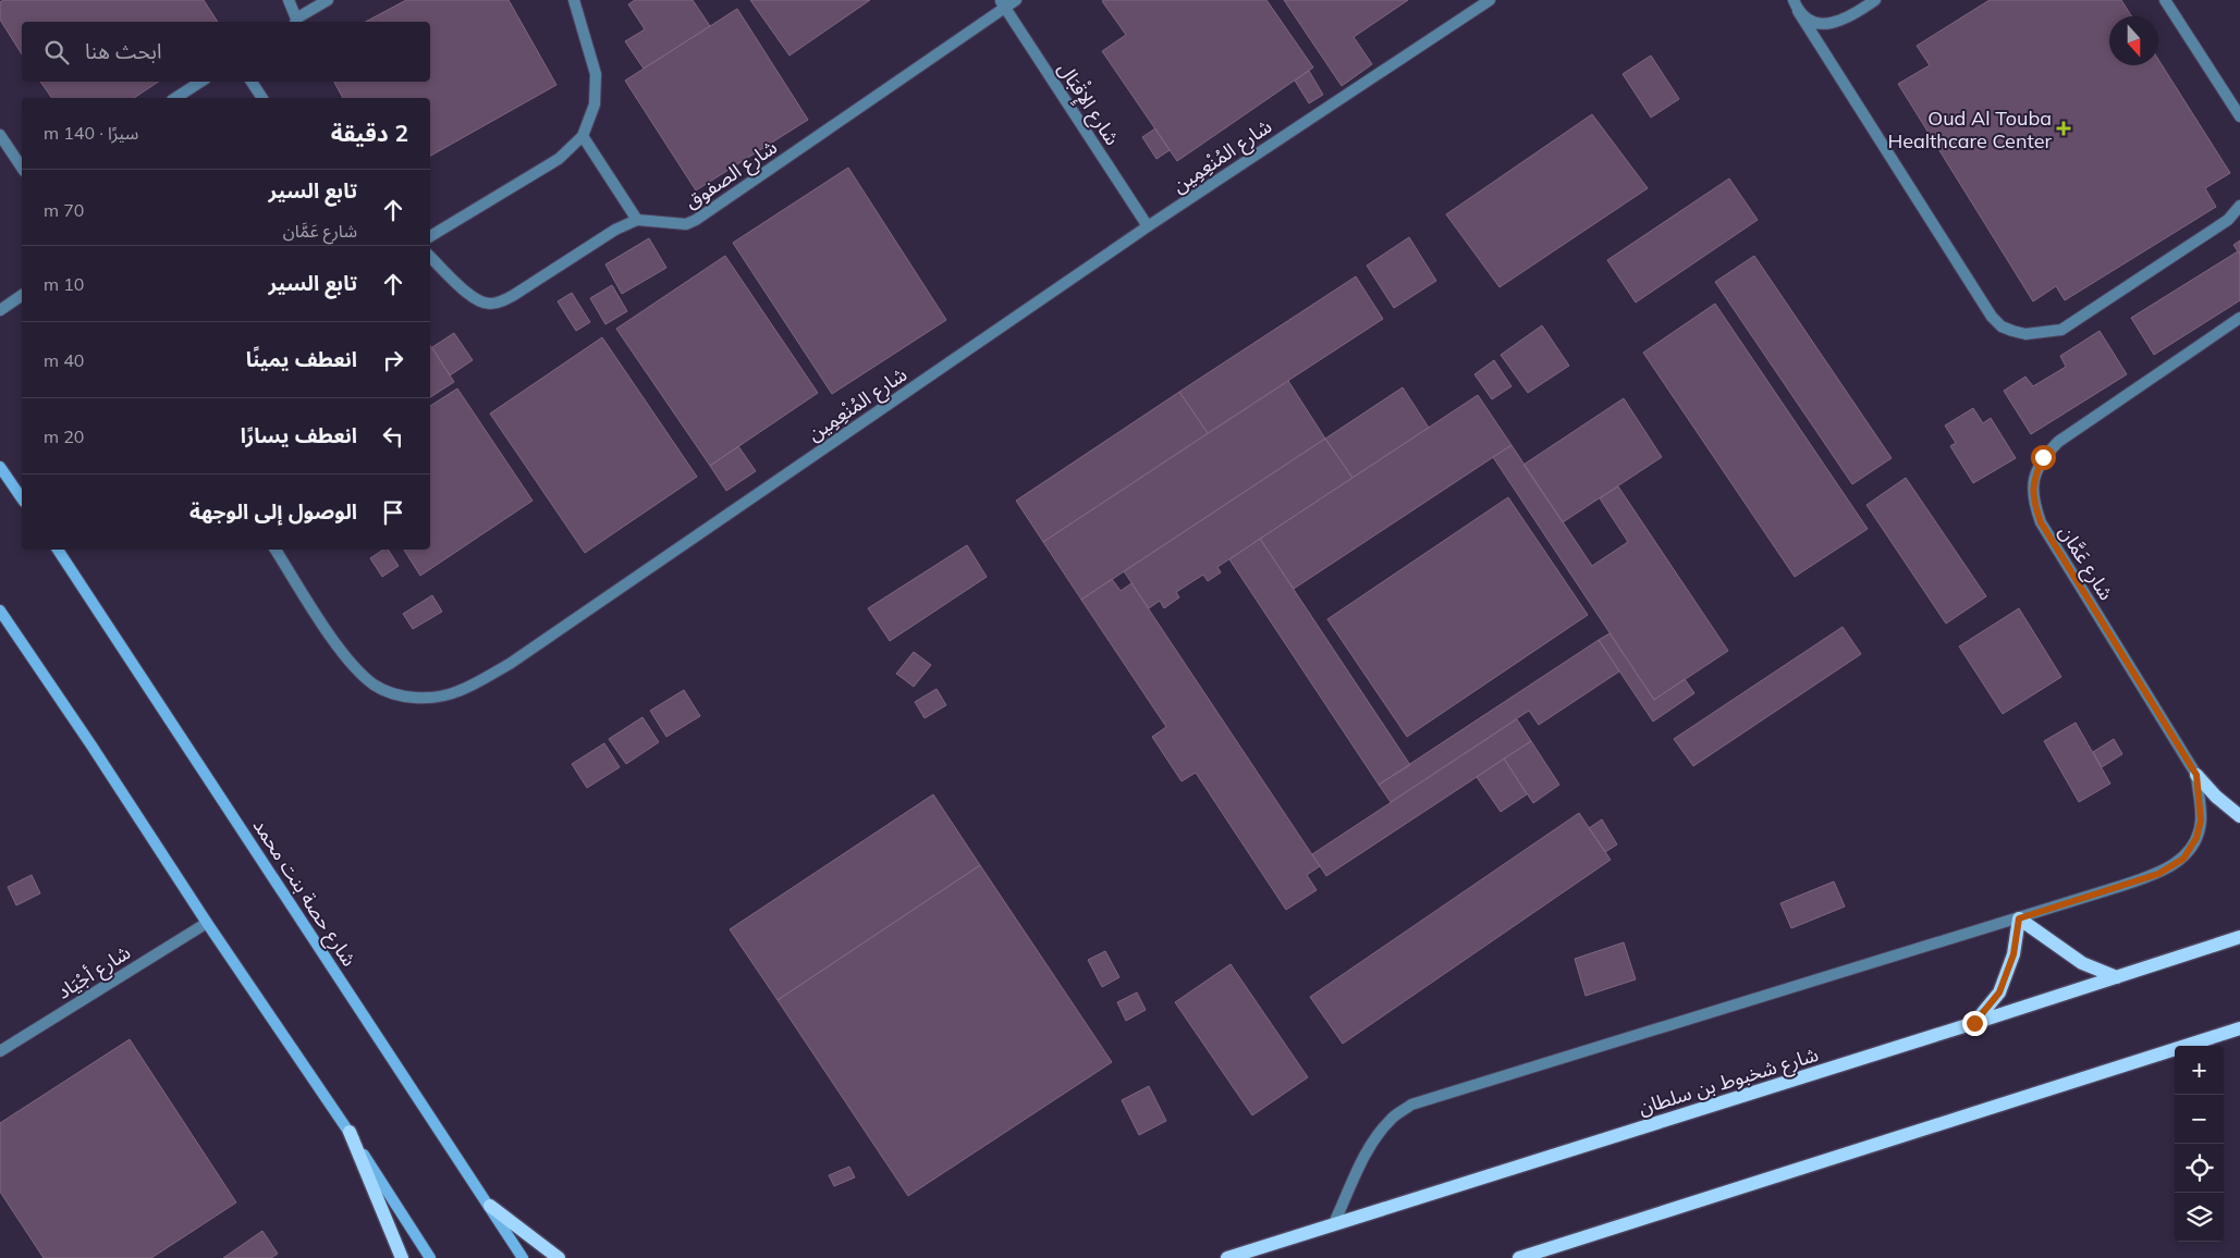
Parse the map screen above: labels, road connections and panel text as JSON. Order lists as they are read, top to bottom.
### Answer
{
  "streets": {
    "main road": ["شارع حصة بنت محمد", "شارع شخبوط بن سلطان"],
    "street": [
      "شارع الإِقْبَال",
      "شارع المُنْعِمِين",
      "شارع الصفوق",
      "شارع عَمَّان",
      "شارع أجْيَاد"
    ]
  },
  "crossings": [
    ["شارع الإِقْبَال", "شارع المُنْعِمِين"],
    ["شارع الإِقْبَال", "شارع الصفوق"]
  ],
  "places": {
    "health": ["Oud Al Touba Healthcare Center"]
  },
  "north": "bottom",
  "page": {
    "search": "ابحث هنا",
    "heading": ["2 دقيقة", "سيرًا · 140 m"],
    "list": [
      ["تابع السير", "شارع عَمَّان", "70 m"],
      ["تابع السير", "10 m"],
      ["انعطف يمينًا", "40 m"],
      ["انعطف يسارًا", "20 m"],
      "الوصول إلى الوجهة"
    ],
    "map_buttons": ["+", "−"]
  }
}
